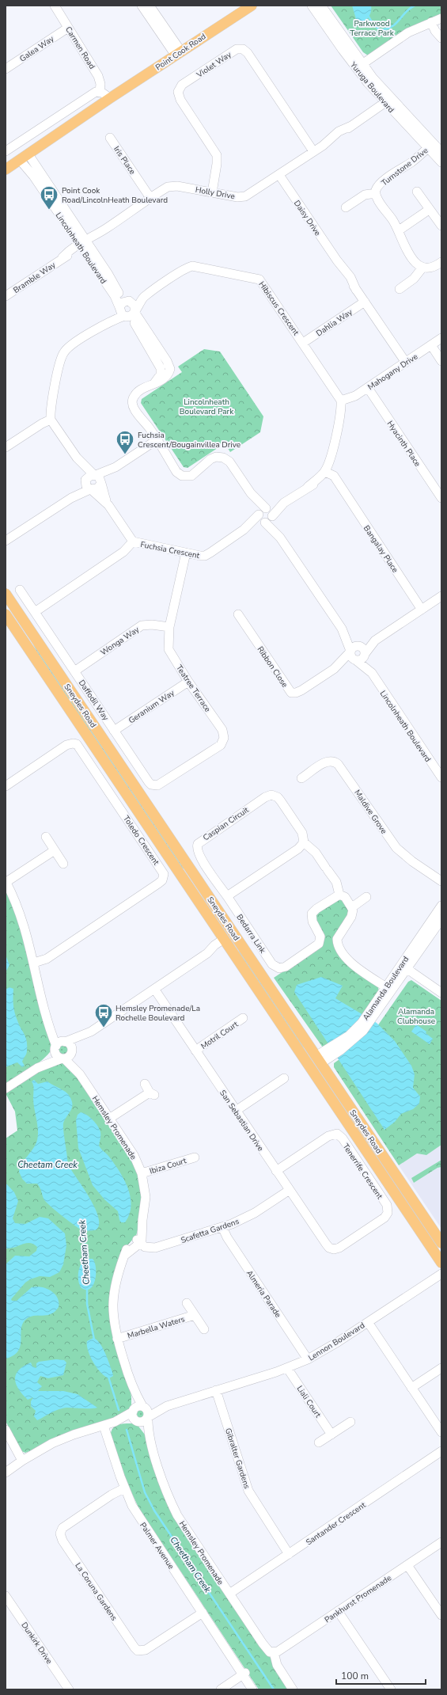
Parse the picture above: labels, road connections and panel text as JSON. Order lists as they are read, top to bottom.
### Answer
{
  "streets": {
    "main road": ["Point Cook Road", "Sneydes Road"],
    "street": [
      "Carmen Road",
      "Galea Way",
      "Violet Way",
      "Yuruga Boulevard",
      "Iris Place",
      "Turnstone Drive",
      "Holly Drive",
      "Daisy Drive",
      "Lincolnheath Boulevard",
      "Bramble Way",
      "Hibiscus Crescent",
      "Dahlia Way",
      "Mahogany Drive",
      "Hyacinth Place",
      "Bangalay Place",
      "Fuchsia Crescent",
      "Wonga Way",
      "Ribbon Close",
      "Teatree Terrace",
      "Daffodil Way",
      "Geranium Way",
      "Maldive Grove",
      "Caspian Circuit",
      "Toledo Crescent",
      "Bedarra Link",
      "Alamanda Boulevard",
      "Motril Court",
      "San Sebastian Drive",
      "Hemsley Promenade",
      "Ibiza Court",
      "Tenerrife Crescent",
      "Scafetta Gardens",
      "Almeria Parade",
      "Marbella Waters",
      "Lennon Boulevard",
      "Liali Court",
      "Gibralter Gardens",
      "Santander Crescent",
      "Palmer Avenue",
      "La Coruna Gardens",
      "Pankhurst Promenade",
      "Dunkirk Drive"
    ]
  },
  "crossings": [
    ["Carmen Road", "Galea Way"],
    ["Point Cook Road", "Lincolnheath Boulevard"],
    ["Violet Way", "Holly Drive"],
    ["Yuruga Boulevard", "Turnstone Drive"],
    ["Yuruga Boulevard", "Holly Drive"],
    ["Iris Place", "Holly Drive"],
    ["Holly Drive", "Daisy Drive"],
    ["Holly Drive", "Lincolnheath Boulevard"],
    ["Holly Drive", "Bramble Way"],
    ["Daisy Drive", "Dahlia Way"],
    ["Daisy Drive", "Mahogany Drive"],
    ["Lincolnheath Boulevard", "Bramble Way"],
    ["Lincolnheath Boulevard", "Hibiscus Crescent"],
    ["Lincolnheath Boulevard", "Ribbon Close"],
    ["Hibiscus Crescent", "Dahlia Way"],
    ["Hibiscus Crescent", "Mahogany Drive"],
    ["Mahogany Drive", "Hyacinth Place"],
    ["Fuchsia Crescent", "Teatree Terrace"],
    ["Wonga Way", "Teatree Terrace"],
    ["Wonga Way", "Daffodil Way"],
    ["Teatree Terrace", "Daffodil Way"],
    ["Teatree Terrace", "Geranium Way"],
    ["Daffodil Way", "Geranium Way"],
    ["Sneydes Road", "Alamanda Boulevard"],
    ["Caspian Circuit", "Bedarra Link"],
    ["Motril Court", "San Sebastian Drive"],
    ["San Sebastian Drive", "Tenerrife Crescent"],
    ["San Sebastian Drive", "Scafetta Gardens"],
    ["Hemsley Promenade", "Ibiza Court"],
    ["Hemsley Promenade", "Scafetta Gardens"],
    ["Hemsley Promenade", "Marbella Waters"],
    ["Hemsley Promenade", "Lennon Boulevard"],
    ["Hemsley Promenade", "Santander Crescent"],
    ["Hemsley Promenade", "Pankhurst Promenade"],
    ["Scafetta Gardens", "Almeria Parade"],
    ["Almeria Parade", "Lennon Boulevard"],
    ["Lennon Boulevard", "Liali Court"],
    ["Lennon Boulevard", "Gibralter Gardens"],
    ["Gibralter Gardens", "Santander Crescent"],
    ["Palmer Avenue", "La Coruna Gardens"]
  ],
  "water": ["Cheetam Creek", "Cheetham Creek"],
  "parks": ["Parkwood Terrace Park", "Lincolnheath Boulevard Park", "Alamanda Clubhouse"],
  "places": {
    "bus stop": ["Point Cook Road/LincolnHeath Boulevard", "Fuchsia Crescent/Bougainvillea Drive", "Hemsley Promenade/La Rochelle Boulevard"]
  },
  "scale_bar": "100 m"
}
